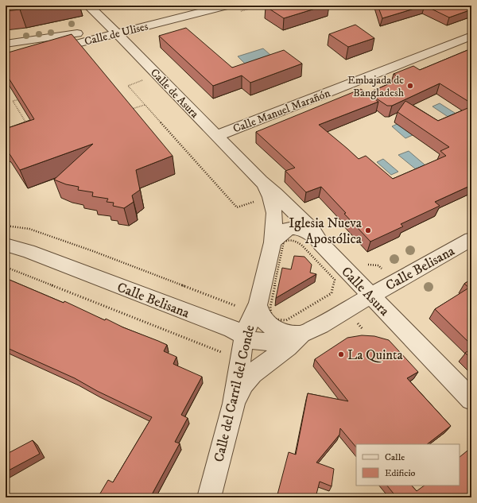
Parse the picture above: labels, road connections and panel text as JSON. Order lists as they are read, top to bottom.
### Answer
{
  "streets": {
    "street": [
      "Calle de Ulises",
      "Calle de Asura",
      "Calle Manuel Marañón",
      "Calle Belisana",
      "Calle Asura",
      "Calle del Carril del Conde"
    ]
  },
  "crossings": [
    ["Calle de Ulises", "Calle de Asura"],
    ["Calle de Asura", "Calle Manuel Marañón"],
    ["Calle de Asura", "Calle Asura"],
    ["Calle de Asura", "Calle del Carril del Conde"],
    ["Calle Belisana", "Calle Asura"],
    ["Calle Belisana", "Calle del Carril del Conde"],
    ["Calle Asura", "Calle del Carril del Conde"]
  ],
  "places": ["Embajada de Bangladesh", "Iglesia Nueva Apostólica", "La Quinta"],
  "legend": ["Calle", "Edificio"]
}
